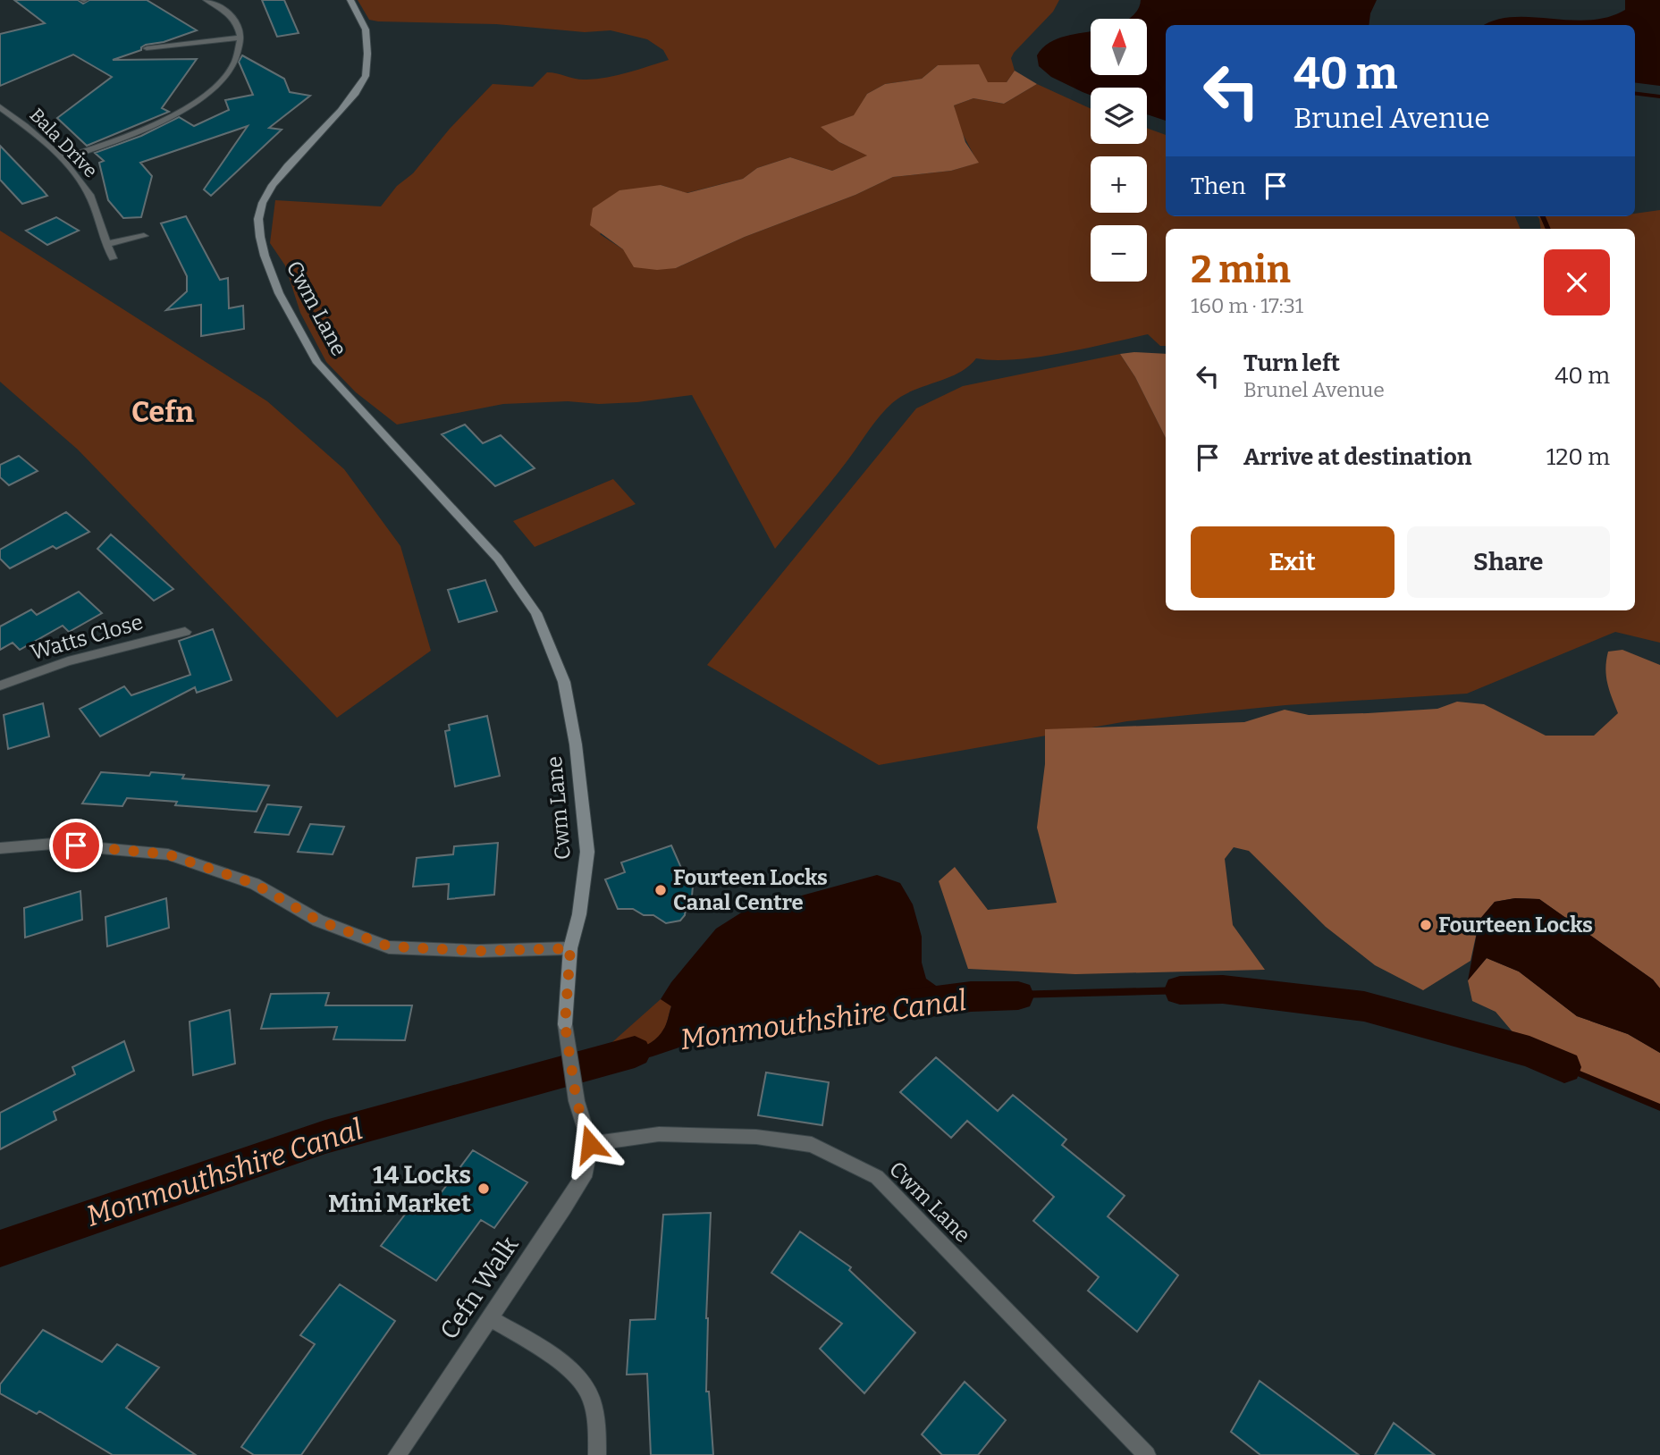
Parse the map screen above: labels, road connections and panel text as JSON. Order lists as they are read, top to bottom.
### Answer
{
  "streets": {
    "street": [
      "Bala Drive",
      "Cwm Lane",
      "Watts Close",
      "Cefn Walk"
    ]
  },
  "crossings": [
    ["Cwm Lane", "Cefn Walk"]
  ],
  "districts": ["Cefn"],
  "water": ["Monmouthshire Canal"],
  "places": ["Fourteen Locks Canal Centre", "Fourteen Locks", "14 Locks Mini Market"],
  "north": "top",
  "page": {
    "map_buttons": ["+", "−"],
    "turn": ["40 m", "Brunel Avenue"],
    "then": "Then",
    "heading": ["2 min", "160 m · 17:31"],
    "list": [
      {
        "name": "Turn left",
        "note": "Brunel Avenue",
        "value": "40 m"
      },
      {
        "name": "Arrive at destination",
        "value": "120 m"
      }
    ],
    "buttons": ["Exit", "Share"]
  }
}
